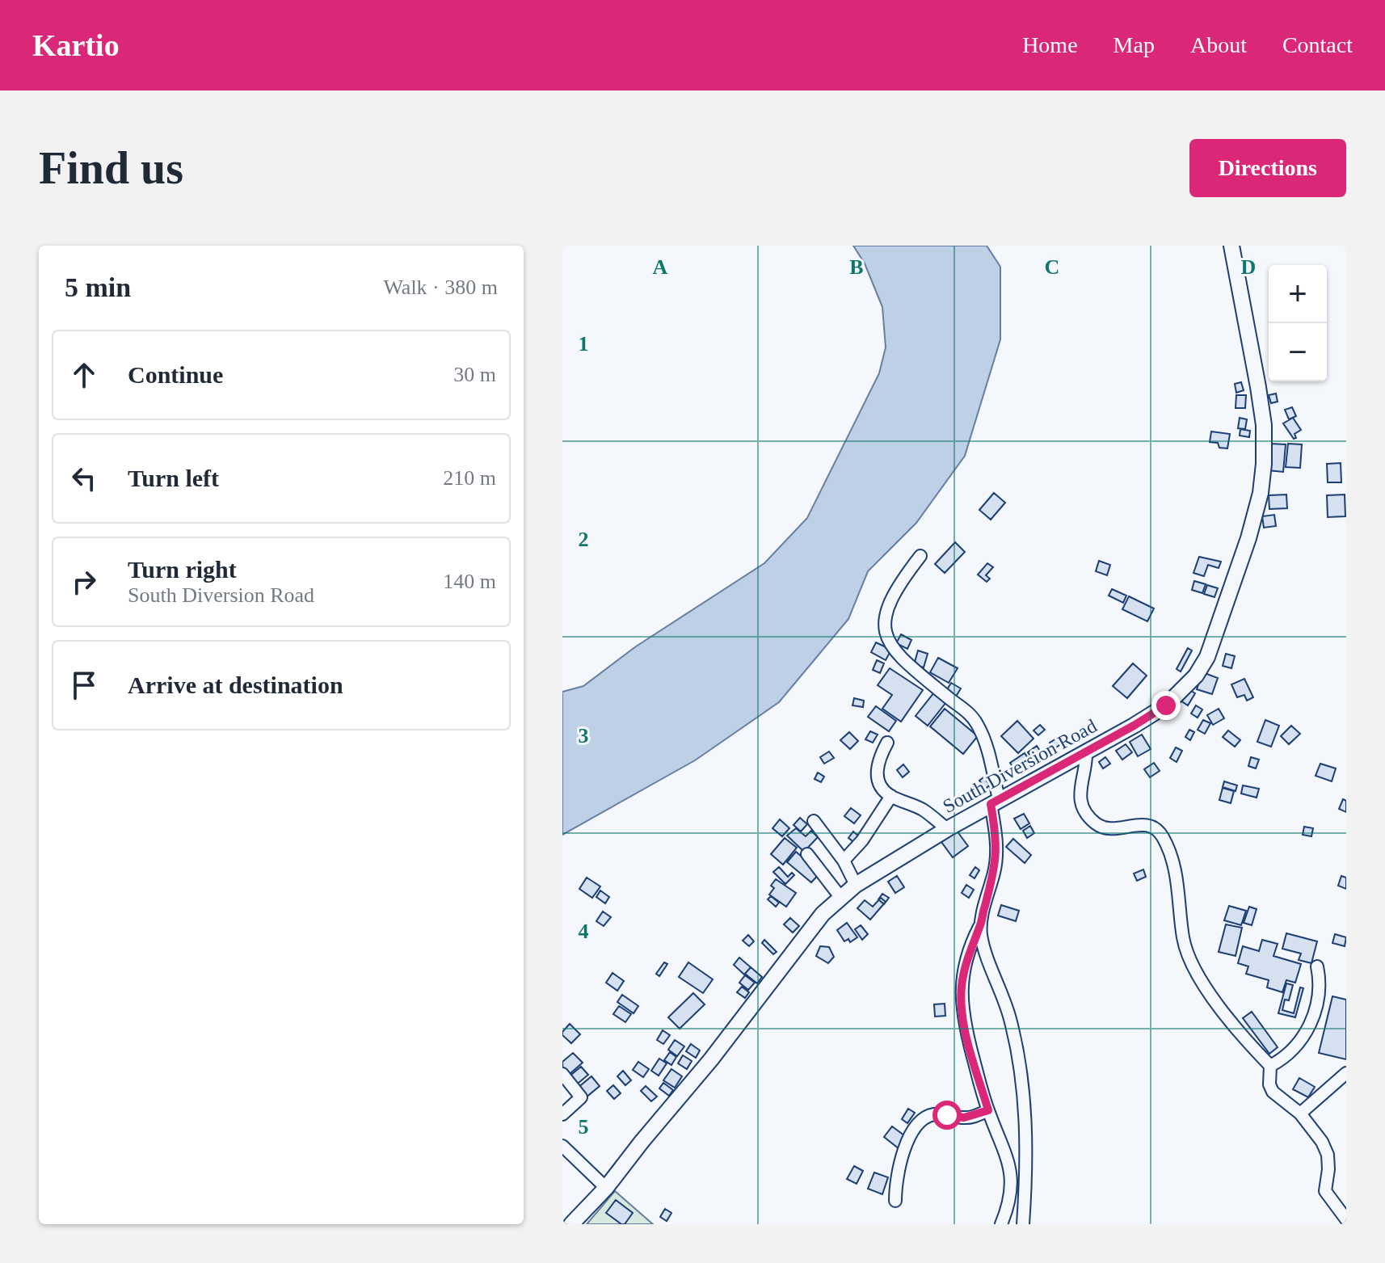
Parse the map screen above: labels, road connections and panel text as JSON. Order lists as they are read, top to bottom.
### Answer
{
  "streets": {
    "main road": ["South Diversion Road"]
  },
  "page": {
    "header": "Kartio",
    "nav": [
      "Home",
      "Map",
      "About",
      "Contact"
    ],
    "buttons": "Directions",
    "title": "Find us",
    "heading": ["5 min", "Walk · 380 m"],
    "map_buttons": ["+", "−"],
    "list": [
      ["Continue", "30 m"],
      ["Turn left", "210 m"],
      ["Turn right", "South Diversion Road", "140 m"],
      "Arrive at destination"
    ]
  },
  "grid": {
    "columns": [
      "A",
      "B",
      "C",
      "D"
    ],
    "rows": [
      "1",
      "2",
      "3",
      "4",
      "5"
    ]
  }
}
